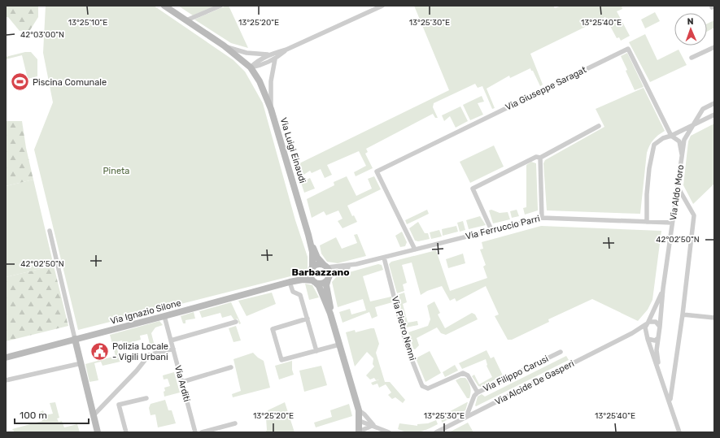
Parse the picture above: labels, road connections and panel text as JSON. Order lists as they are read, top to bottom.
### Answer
{
  "streets": {
    "street": [
      "Via Giuseppe Saragat",
      "Via Luigi Einaudi",
      "Via Aldo Moro",
      "Via Ferruccio Parri",
      "Via Ignazio Silone",
      "Via Pietro Nenni",
      "Via Filippo Carusi",
      "Via Alcide De Gasperi",
      "Via Arditi"
    ]
  },
  "crossings": [
    ["Via Giuseppe Saragat", "Via Aldo Moro"],
    ["Via Giuseppe Saragat", "Via Ferruccio Parri"],
    ["Via Luigi Einaudi", "Via Ferruccio Parri"],
    ["Via Luigi Einaudi", "Via Ignazio Silone"],
    ["Via Aldo Moro", "Via Ferruccio Parri"],
    ["Via Aldo Moro", "Via Alcide De Gasperi"],
    ["Via Ferruccio Parri", "Via Ignazio Silone"],
    ["Via Ferruccio Parri", "Via Pietro Nenni"],
    ["Via Ignazio Silone", "Via Arditi"],
    ["Via Pietro Nenni", "Via Filippo Carusi"],
    ["Via Filippo Carusi", "Via Alcide De Gasperi"]
  ],
  "districts": ["Barbazzano"],
  "parks": ["Pineta"],
  "places": {
    "sports": ["Piscina Comunale"],
    "public building": ["Polizia Locale - Vigili Urbani"]
  },
  "scale_bar": "100 m",
  "north": "top",
  "coordinates": [
    "13°25'10\"E",
    "13°25'20\"E",
    "13°25'30\"E",
    "13°25'40\"E",
    "42°03'00\"N",
    "42°02'50\"N"
  ]
}
